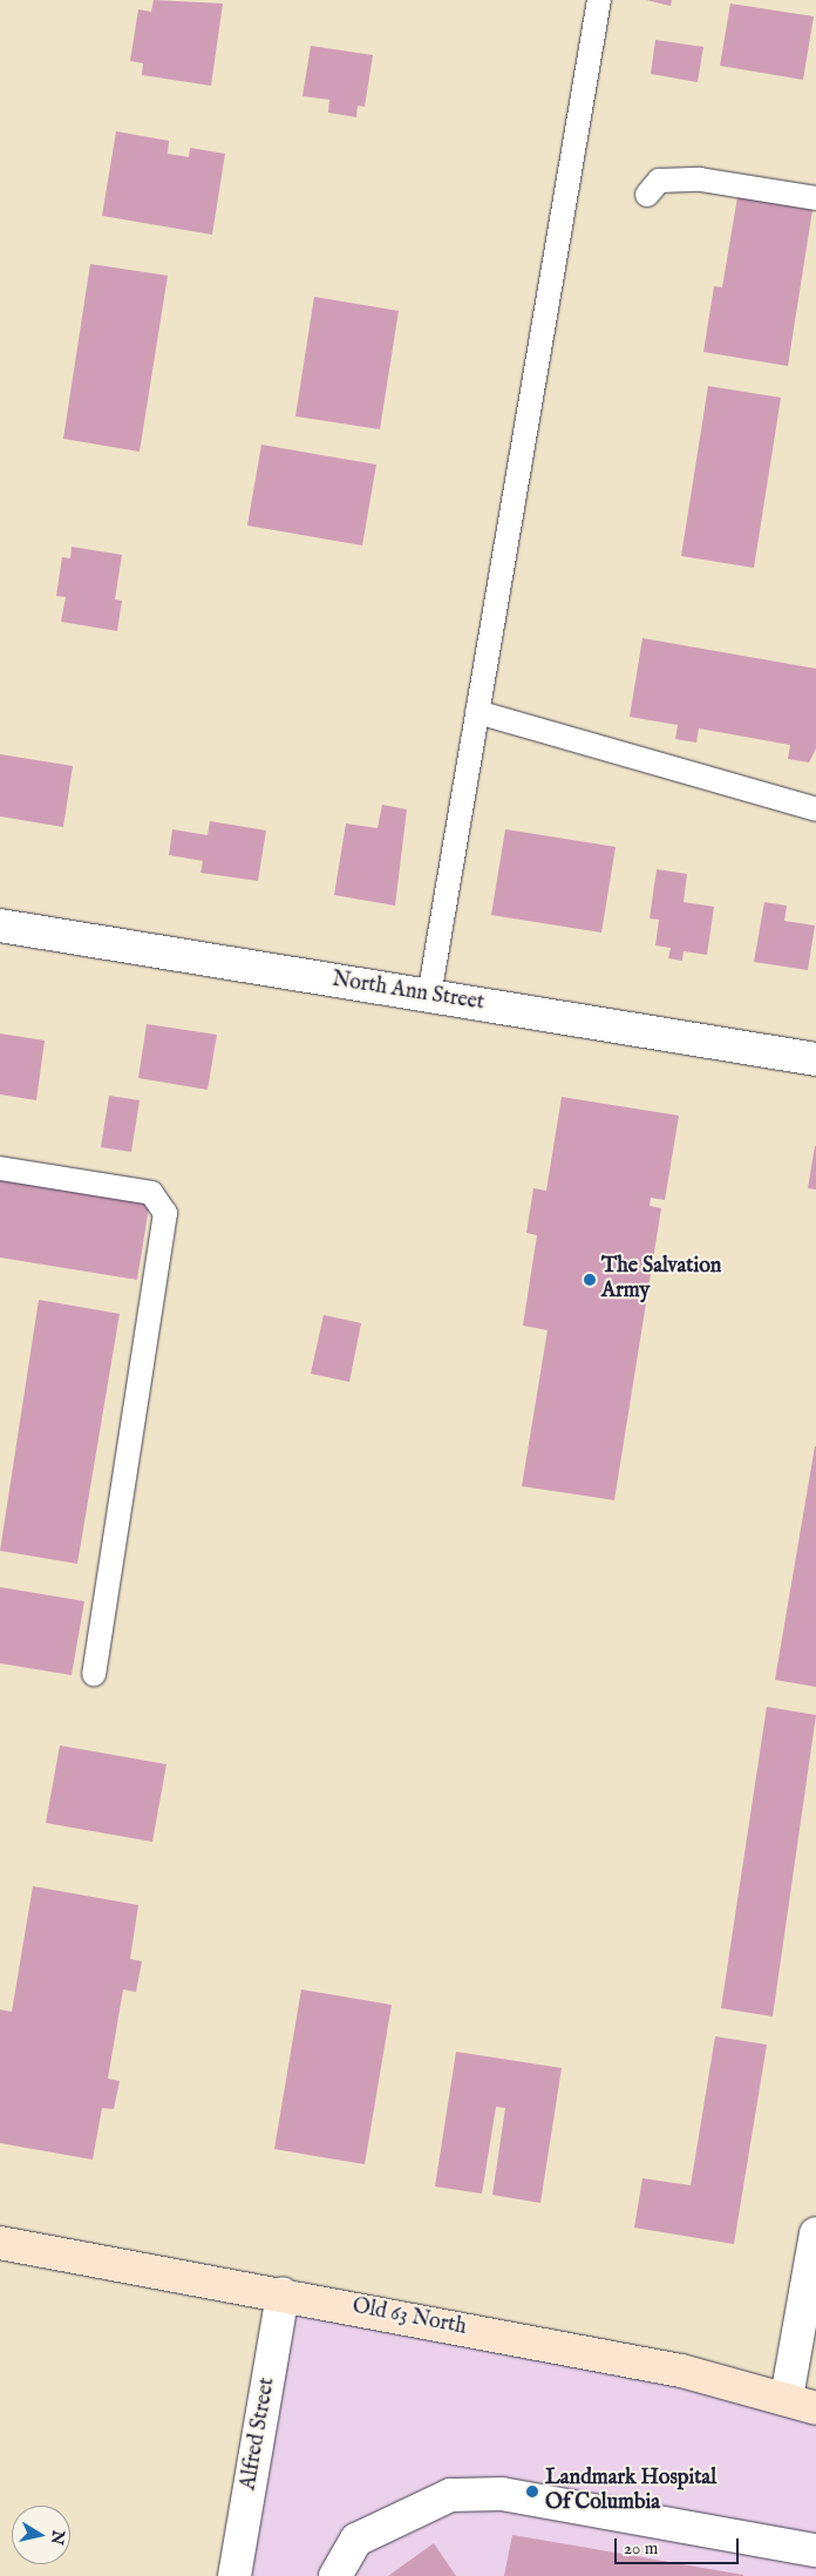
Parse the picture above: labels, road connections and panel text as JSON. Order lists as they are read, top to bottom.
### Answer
{
  "streets": {
    "main road": ["Old 63 North"],
    "street": ["North Ann Street", "Alfred Street"]
  },
  "crossings": [
    ["Old 63 North", "Alfred Street"]
  ],
  "places": ["The Salvation Army", "Landmark Hospital Of Columbia"],
  "scale_bar": "20 m",
  "north": "right"
}
